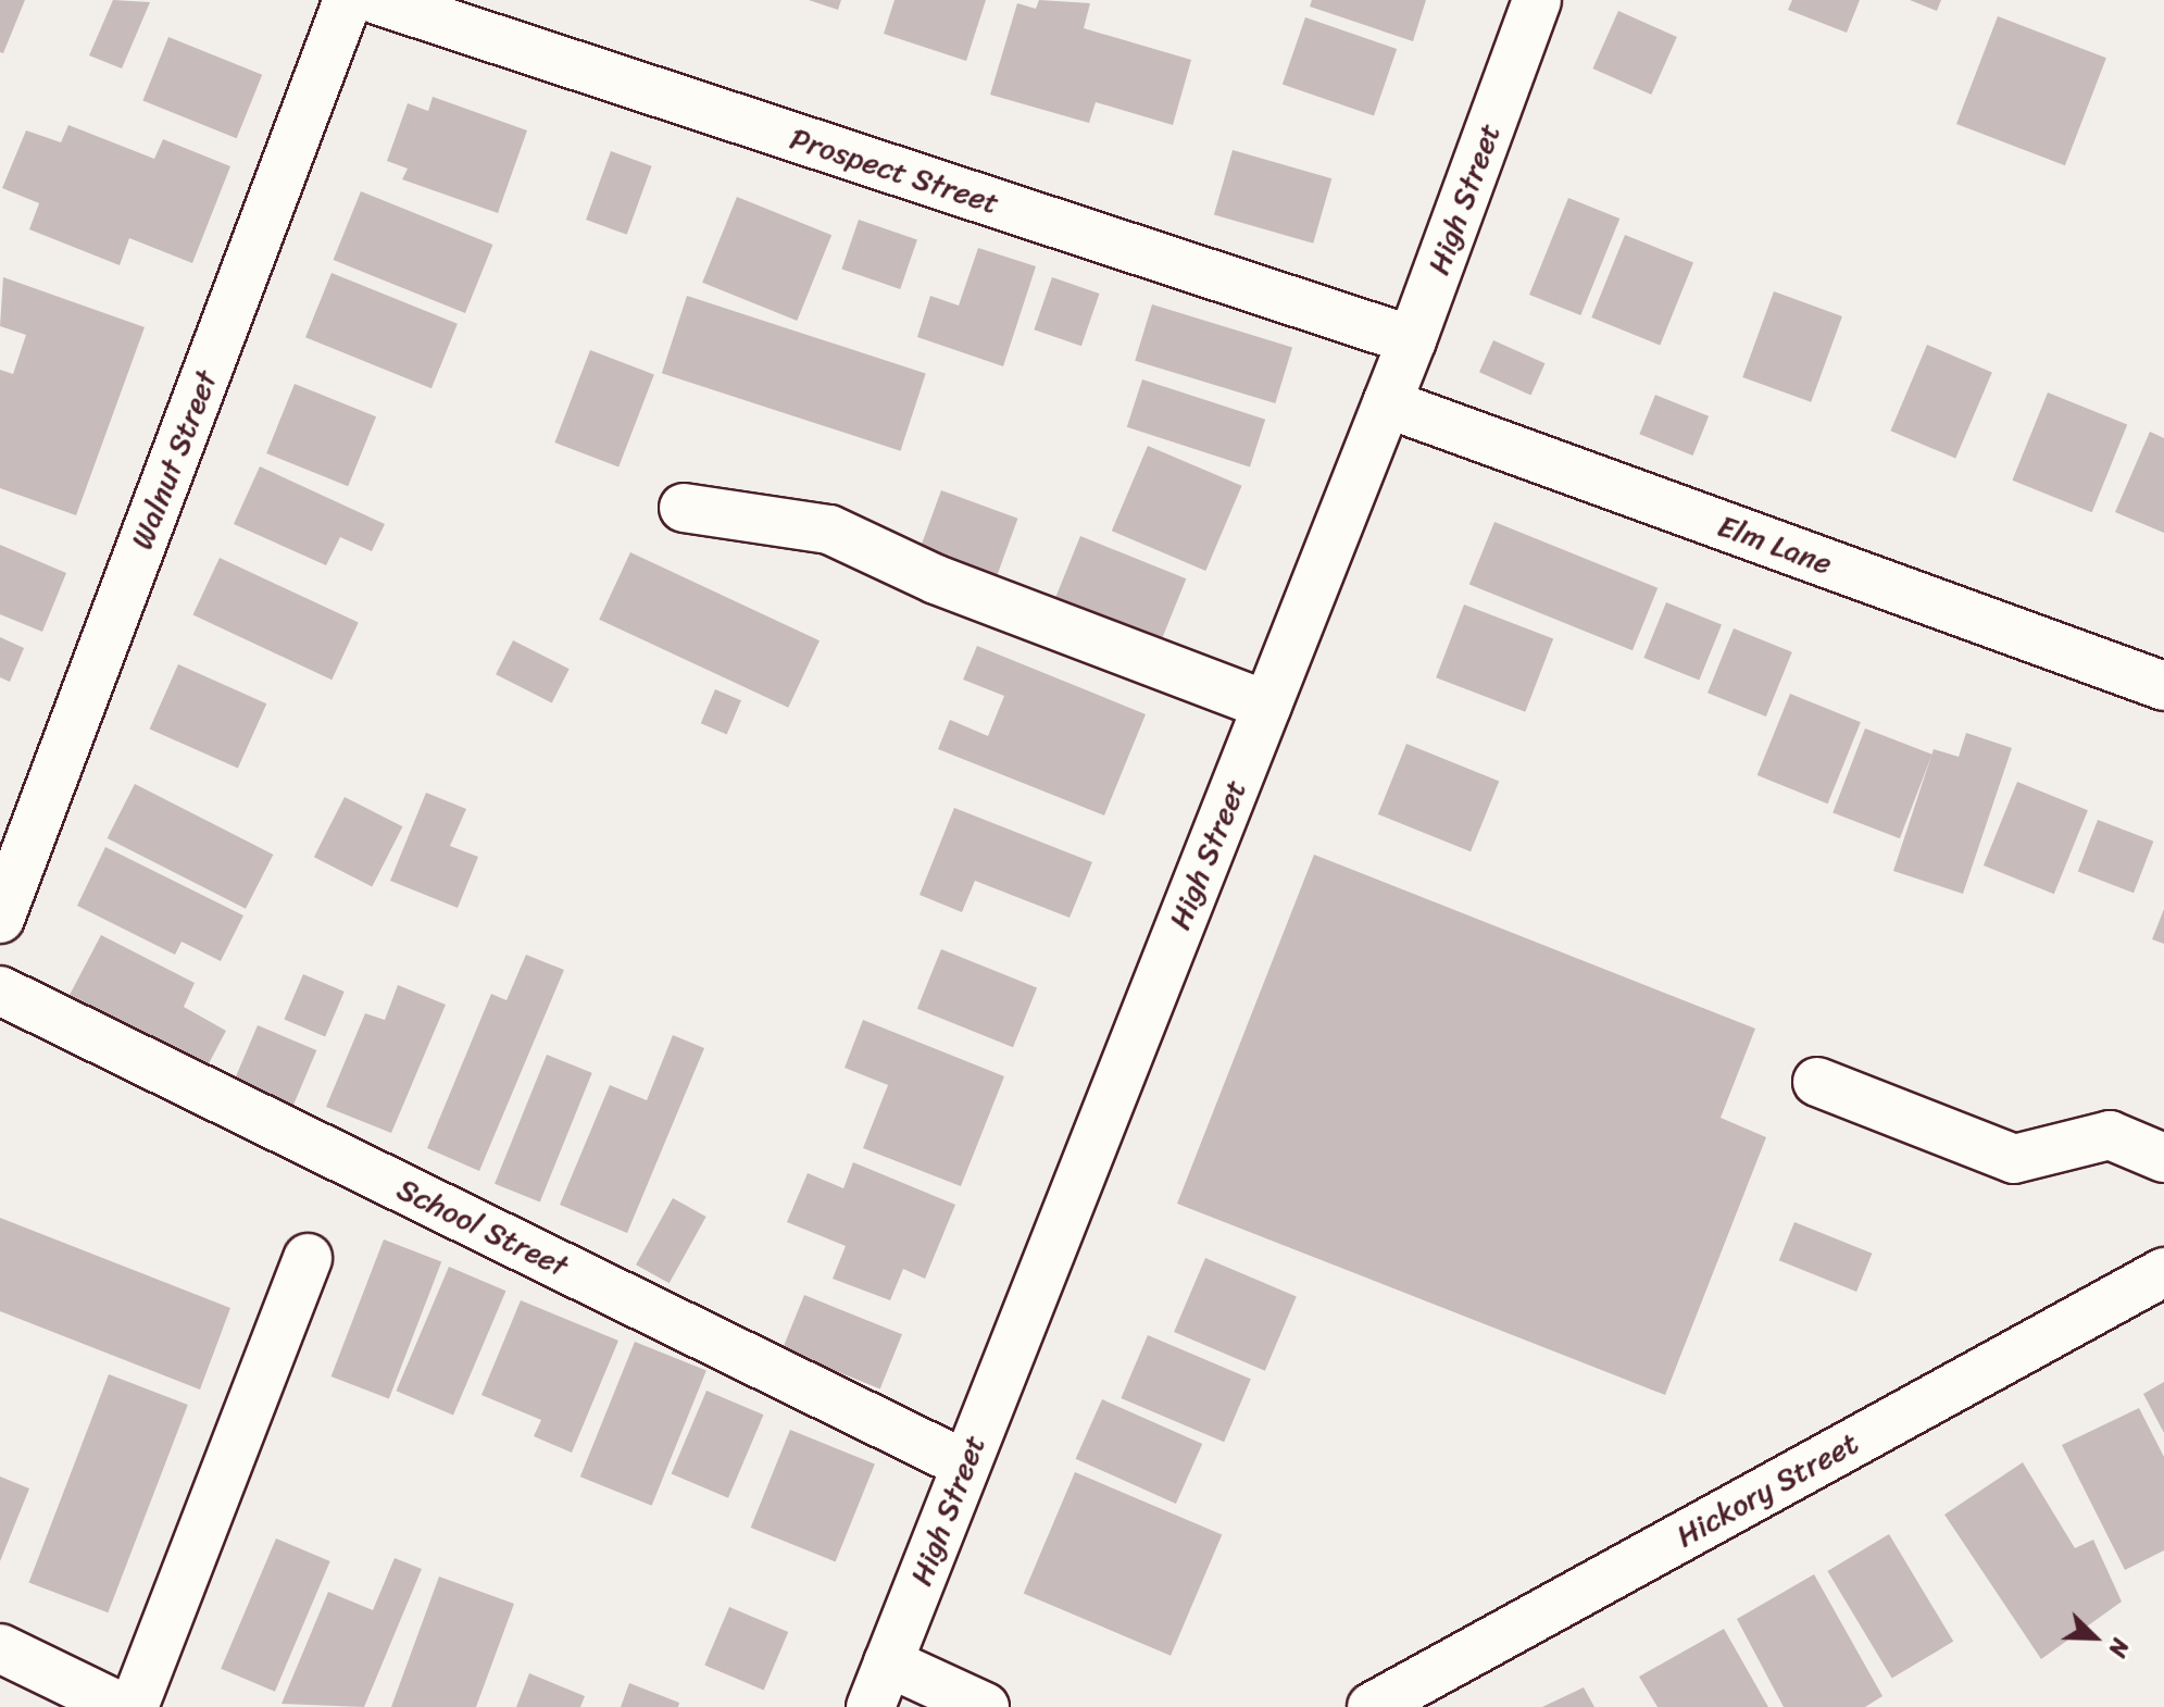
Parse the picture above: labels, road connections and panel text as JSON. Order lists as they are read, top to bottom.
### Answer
{
  "streets": {
    "street": [
      "Prospect Street",
      "High Street",
      "Walnut Street",
      "Elm Lane",
      "School Street",
      "Hickory Street"
    ]
  },
  "crossings": [
    ["Prospect Street", "High Street"],
    ["High Street", "Elm Lane"],
    ["High Street", "School Street"]
  ],
  "north": "bottom right"
}
